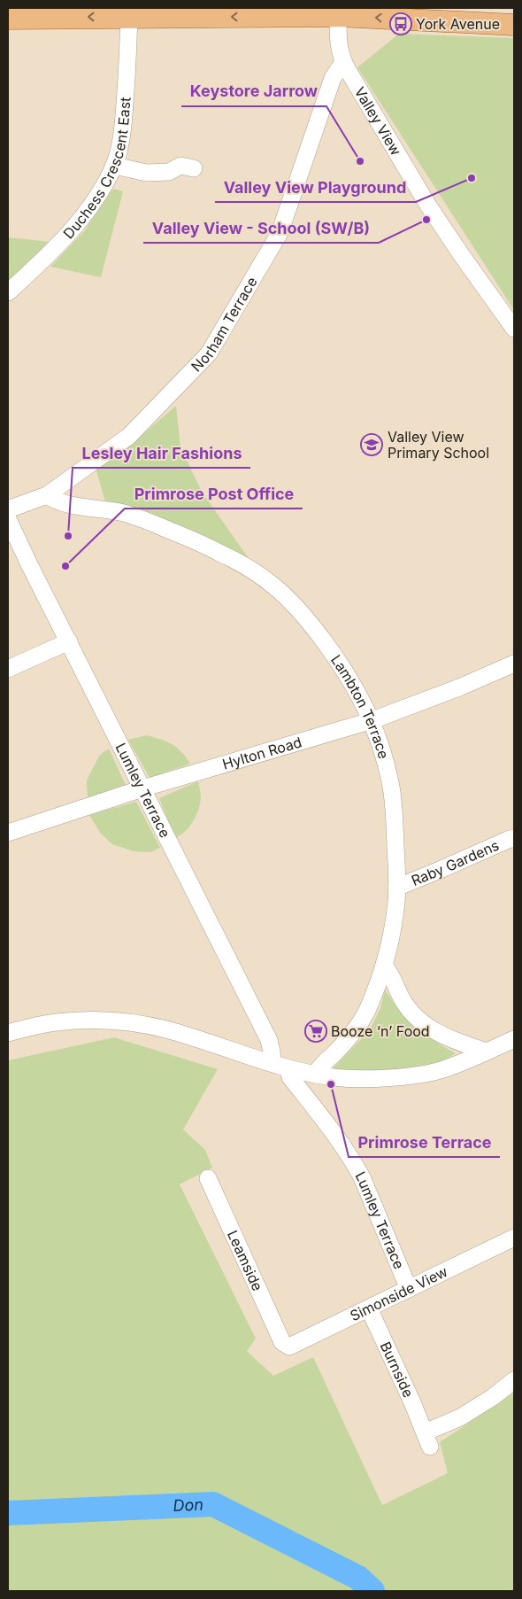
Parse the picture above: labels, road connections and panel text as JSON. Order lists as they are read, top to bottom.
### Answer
{
  "streets": {
    "street": [
      "Valley View",
      "Duchess Crescent East",
      "Norham Terrace",
      "Lambton Terrace",
      "Hylton Road",
      "Lumley Terrace",
      "Raby Gardens",
      "Leamside",
      "Simonside View",
      "Burnside"
    ]
  },
  "crossings": [
    ["Valley View", "Norham Terrace"],
    ["Norham Terrace", "Lambton Terrace"],
    ["Lambton Terrace", "Hylton Road"],
    ["Lambton Terrace", "Raby Gardens"],
    ["Hylton Road", "Lumley Terrace"],
    ["Lumley Terrace", "Simonside View"],
    ["Leamside", "Simonside View"],
    ["Simonside View", "Burnside"]
  ],
  "water": ["Don"],
  "places": {
    "bus stop": ["York Avenue"],
    "other": [
      "Keystore Jarrow",
      "Valley View Playground",
      "Valley View - School (SW/B)",
      "Lesley Hair Fashions",
      "Primrose Post Office",
      "Primrose Terrace"
    ],
    "school or university": ["Valley View Primary School"],
    "supermarket": ["Booze ‘n’ Food"]
  }
}
